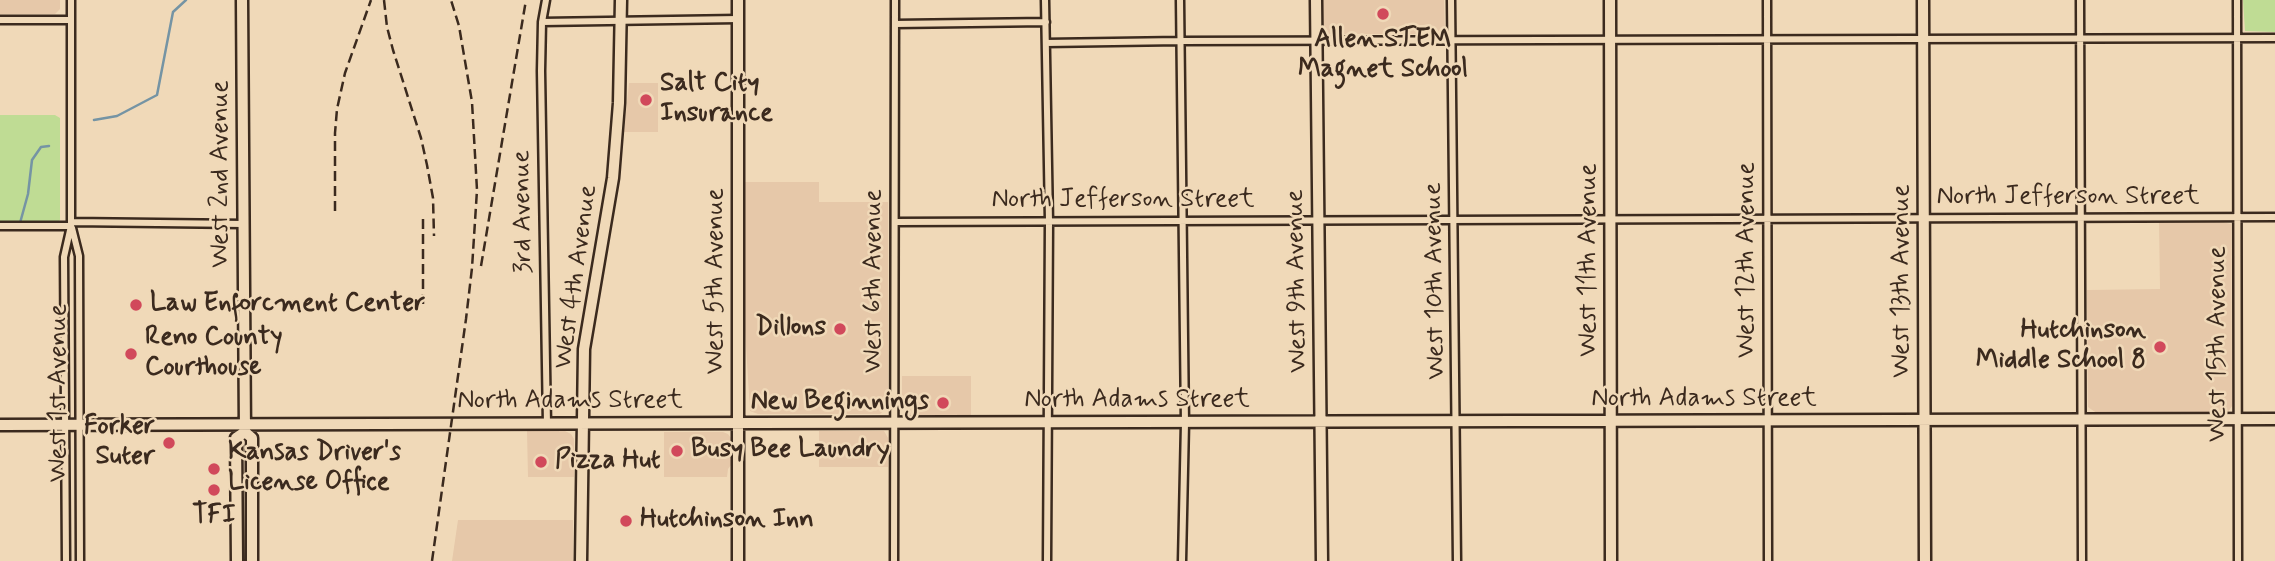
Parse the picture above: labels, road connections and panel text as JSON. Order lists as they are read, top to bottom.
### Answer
{
  "streets": {
    "street": [
      "West 2nd Avenue",
      "North Jefferson Street",
      "3rd Avenue",
      "West 11th Avenue",
      "West 12th Avenue",
      "West 4th Avenue",
      "West 5th Avenue",
      "West 6th Avenue",
      "West 9th Avenue",
      "West 10th Avenue",
      "West 13th Avenue",
      "West 15th Avenue",
      "West 1st Avenue",
      "North Adams Street"
    ]
  },
  "crossings": [
    ["West 2nd Avenue", "North Adams Street"],
    ["North Jefferson Street", "West 11th Avenue"],
    ["North Jefferson Street", "West 12th Avenue"],
    ["North Jefferson Street", "West 6th Avenue"],
    ["North Jefferson Street", "West 9th Avenue"],
    ["North Jefferson Street", "West 10th Avenue"],
    ["North Jefferson Street", "West 13th Avenue"],
    ["North Jefferson Street", "West 15th Avenue"],
    ["3rd Avenue", "North Adams Street"],
    ["West 11th Avenue", "North Adams Street"],
    ["West 12th Avenue", "North Adams Street"],
    ["West 4th Avenue", "North Adams Street"],
    ["West 5th Avenue", "North Adams Street"],
    ["West 6th Avenue", "North Adams Street"],
    ["West 9th Avenue", "North Adams Street"],
    ["West 10th Avenue", "North Adams Street"],
    ["West 13th Avenue", "North Adams Street"],
    ["West 15th Avenue", "North Adams Street"],
    ["West 1st Avenue", "North Adams Street"]
  ],
  "places": [
    "Allen STEM Magnet School",
    "Salt City Insurance",
    "Law Enforcment Center",
    "Dillons",
    "Hutchinson Middle School 8",
    "Reno County Courthouse",
    "New Beginnings",
    "Forker Suter",
    "Busy Bee Laundry",
    "Pizza Hut",
    "Kansas Driver's License Office",
    "TFI",
    "Hutchinson Inn"
  ]
}
